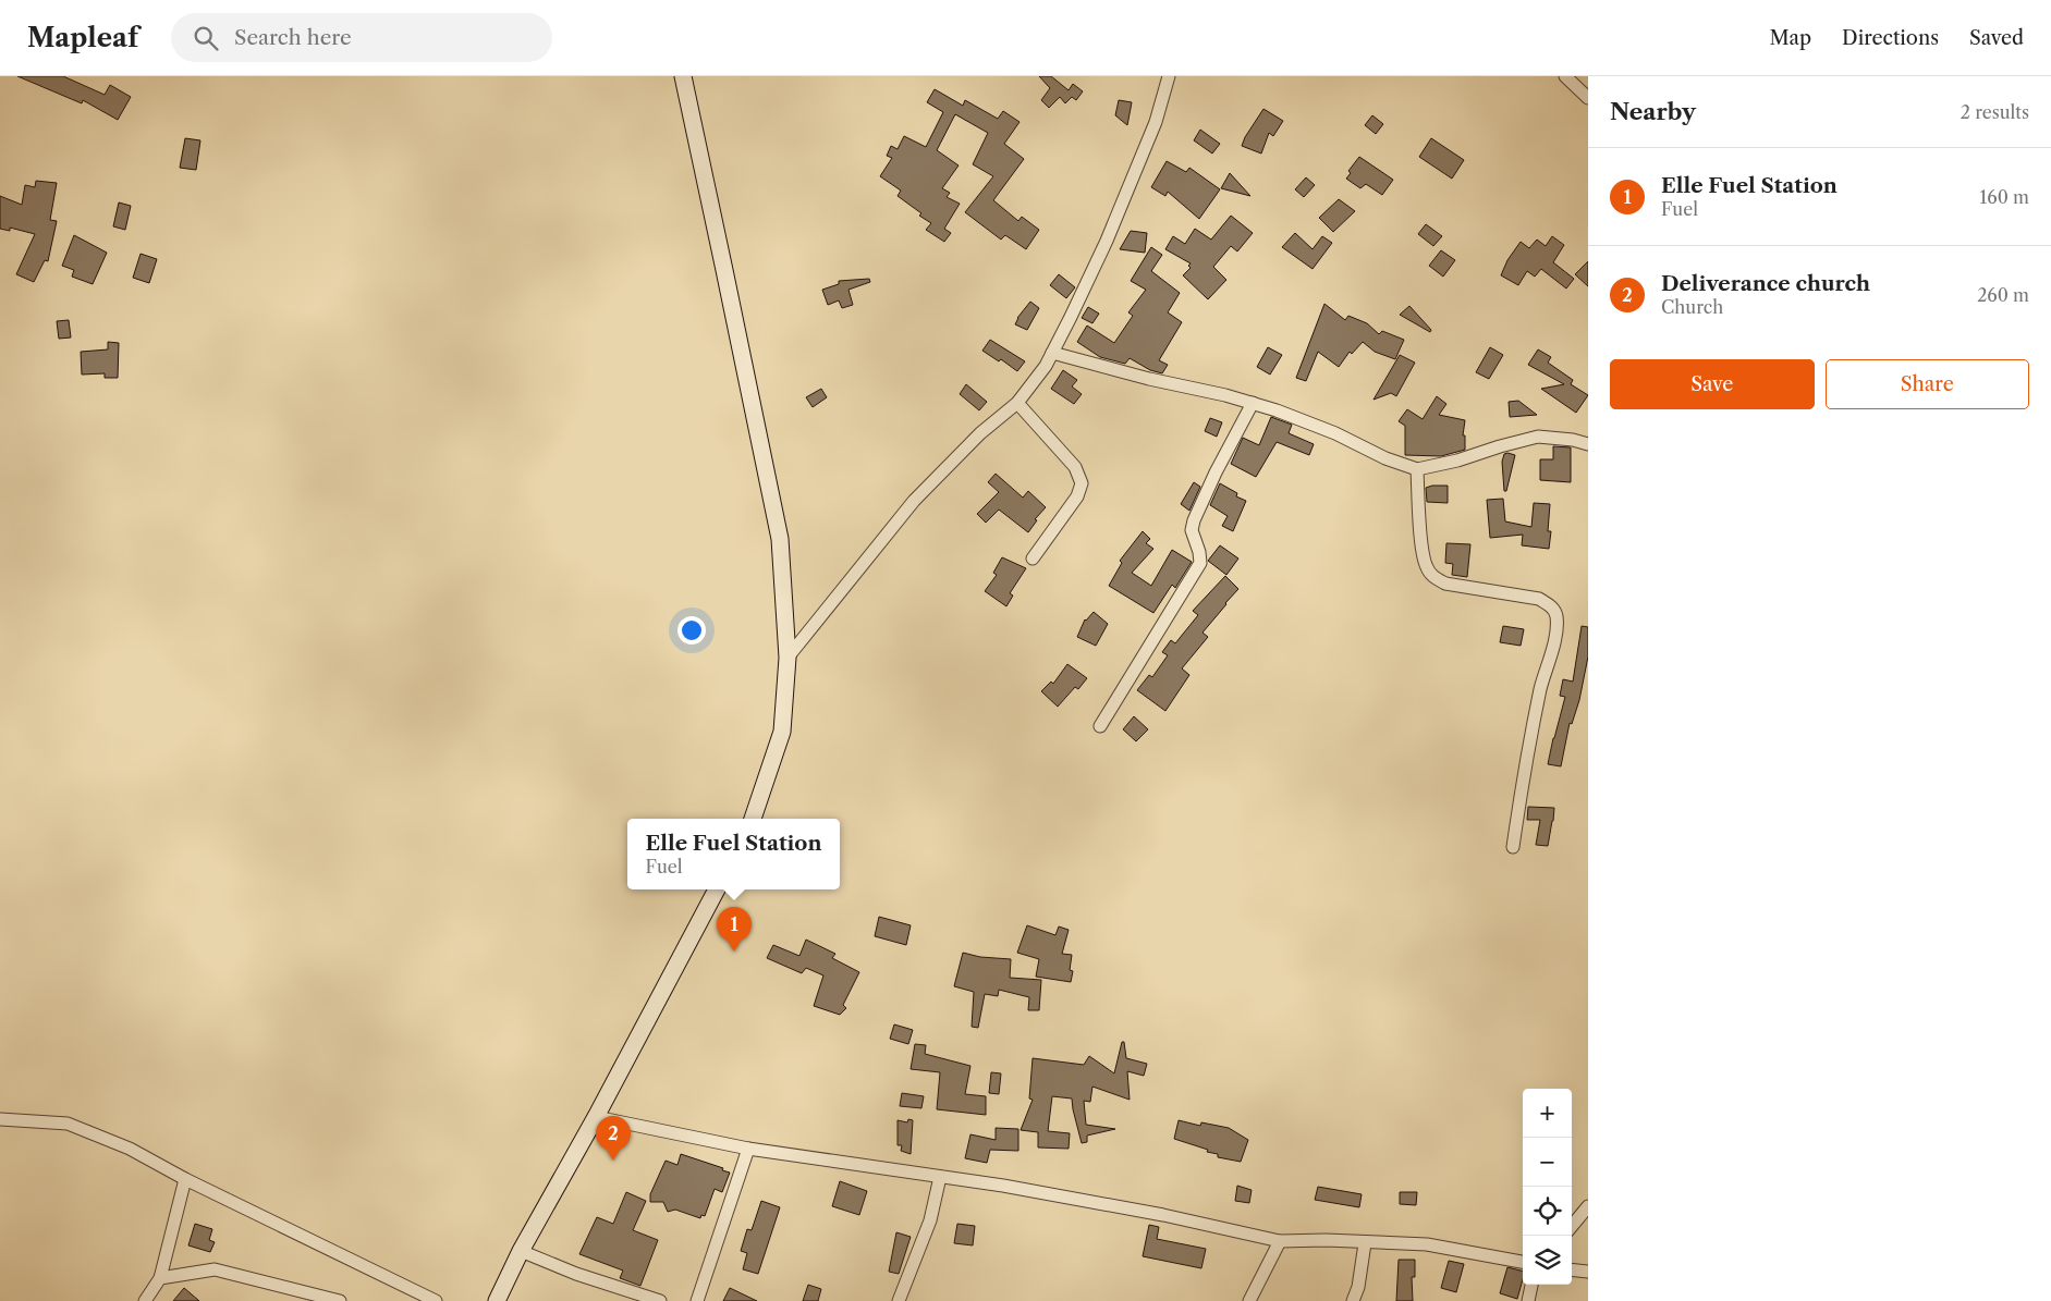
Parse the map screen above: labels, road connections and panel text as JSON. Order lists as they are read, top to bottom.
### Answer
{
  "page": {
    "header": "Mapleaf",
    "search": "Search here",
    "nav": ["Map", "Directions", "Saved"],
    "heading": ["Nearby", "2 results"],
    "list": [
      {
        "mark": "1",
        "name": "Elle Fuel Station",
        "note": "Fuel",
        "value": "160 m"
      },
      {
        "mark": "2",
        "name": "Deliverance church",
        "note": "Church",
        "value": "260 m"
      }
    ],
    "buttons": ["Save", "Share"],
    "popup": ["Elle Fuel Station", "Fuel"],
    "pins": ["1", "2"],
    "map_buttons": ["+", "−"]
  }
}
